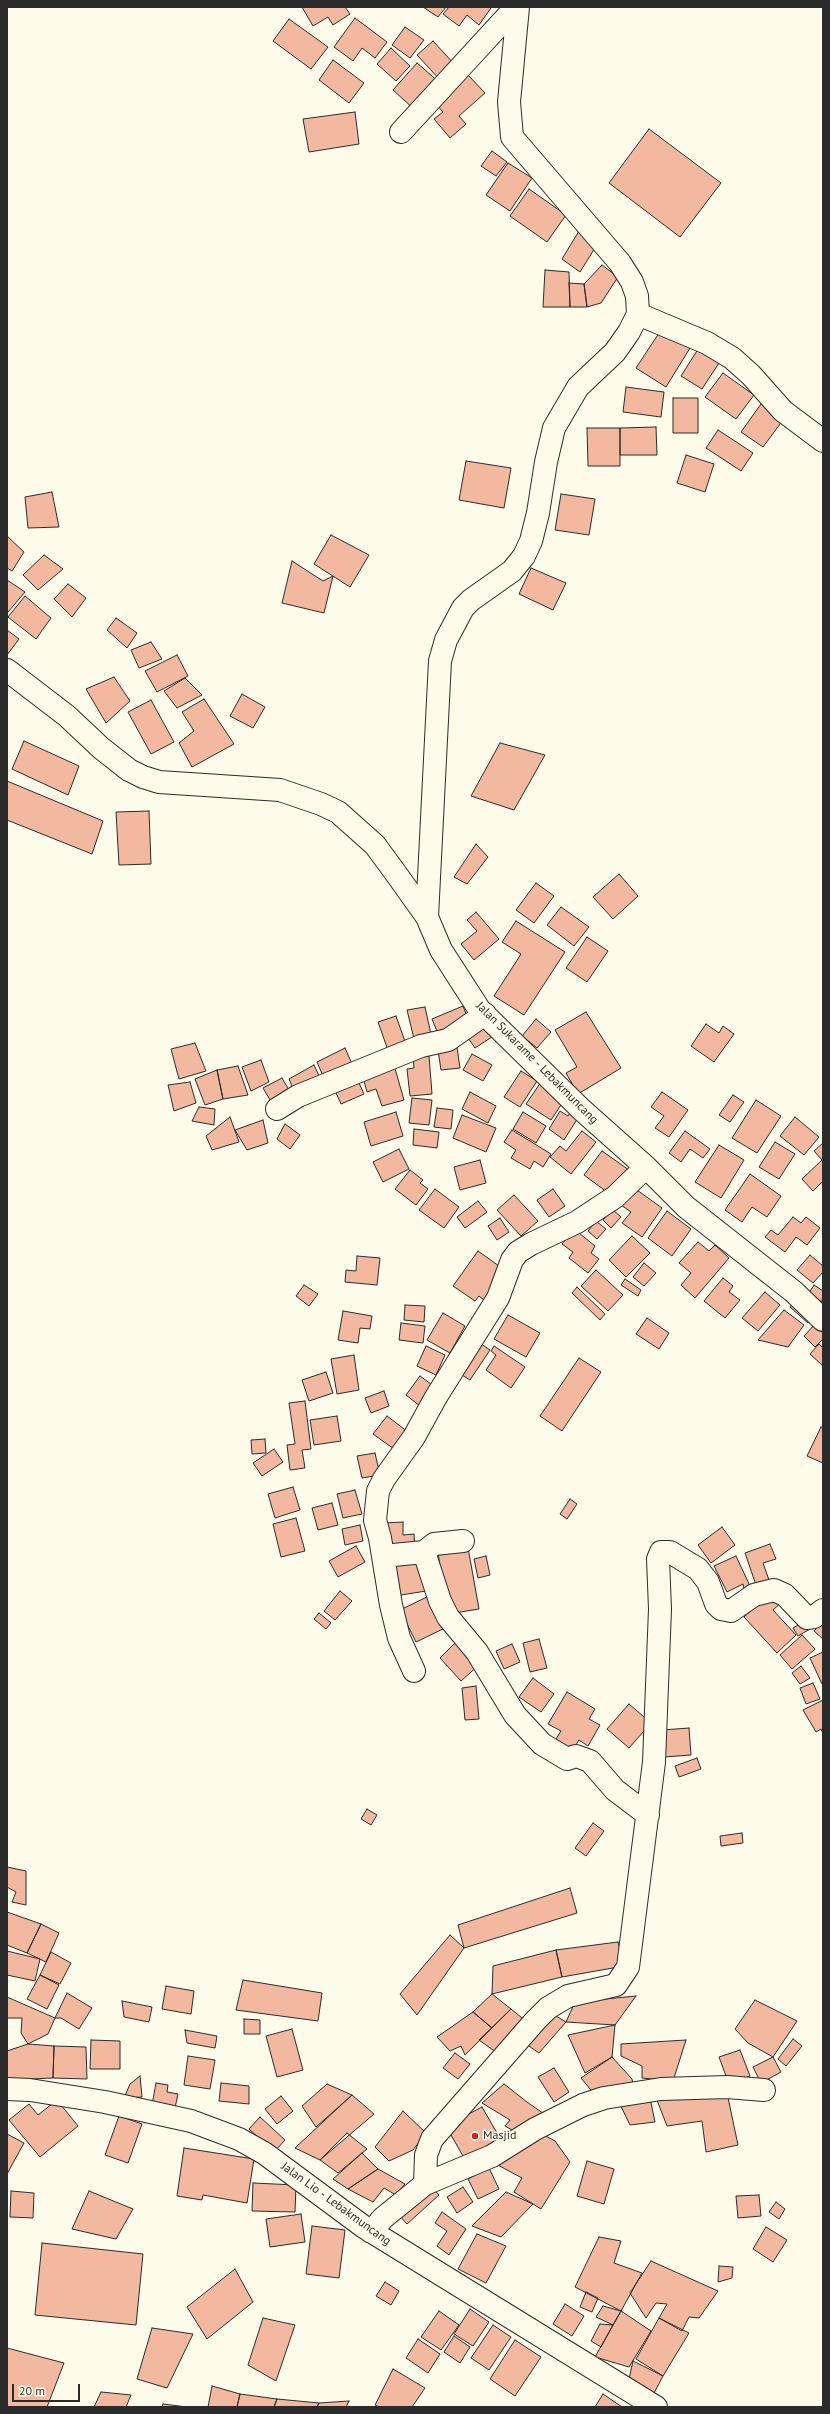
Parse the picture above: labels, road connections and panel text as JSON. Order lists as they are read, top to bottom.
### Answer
{
  "streets": {
    "street": ["Jalan Sukarame - Lebakmuncang", "Jalan Lio - Lebakmuncang"]
  },
  "places": ["Masjid"],
  "scale_bar": "20 m"
}
